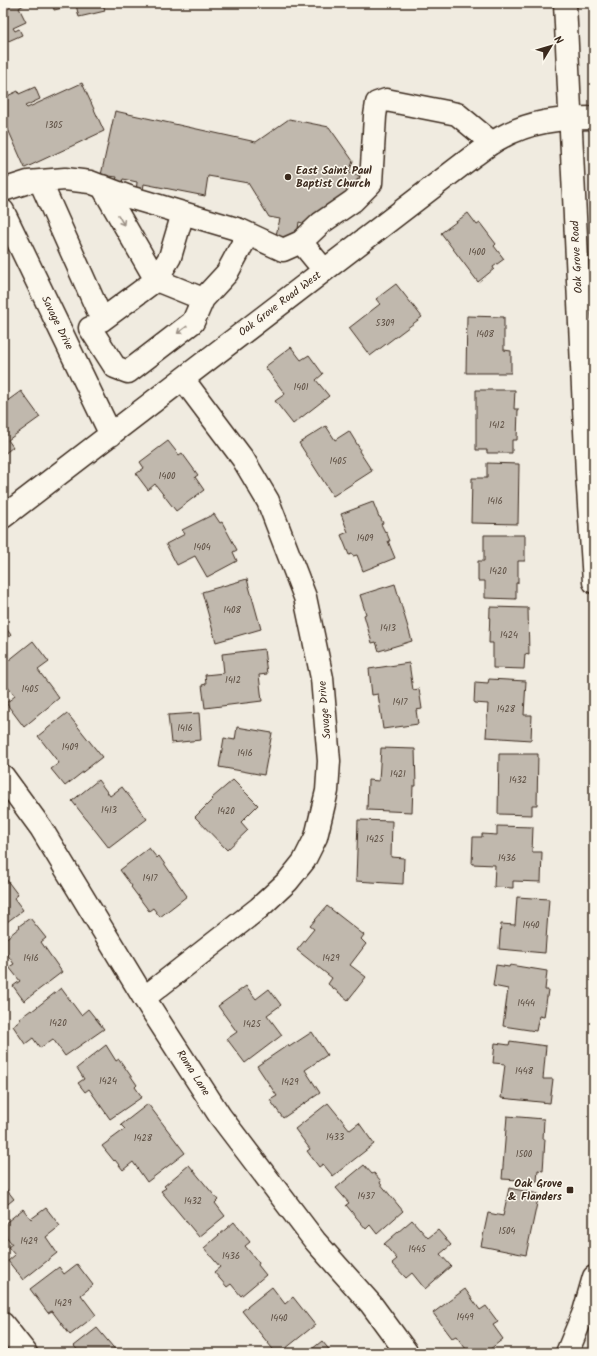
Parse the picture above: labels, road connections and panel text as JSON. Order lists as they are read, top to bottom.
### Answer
{
  "streets": {
    "street": [
      "Oak Grove Road",
      "Oak Grove Road West",
      "Savage Drive",
      "Roma Lane"
    ]
  },
  "crossings": [
    ["Oak Grove Road", "Oak Grove Road West"],
    ["Oak Grove Road West", "Savage Drive"],
    ["Savage Drive", "Roma Lane"]
  ],
  "places": {
    "other": ["East Saint Paul Baptist Church"],
    "transit": ["Oak Grove & Flanders"]
  },
  "house_numbers": [
    "1305",
    "1400",
    "5309",
    "1408",
    "1401",
    "1412",
    "1405",
    "1400",
    "1416",
    "1409",
    "1404",
    "1420",
    "1408",
    "1413",
    "1424",
    "1412",
    "1405",
    "1417",
    "1428",
    "1416",
    "1409",
    "1416",
    "1421",
    "1432",
    "1413",
    "1420",
    "1425",
    "1436",
    "1417",
    "1440",
    "1416",
    "1429",
    "1444",
    "1420",
    "1425",
    "1448",
    "1424",
    "1429",
    "1433",
    "1428",
    "1500",
    "1437",
    "1432",
    "1504",
    "1429",
    "1445",
    "1436",
    "1429",
    "1449",
    "1440"
  ],
  "north": "top right"
}
